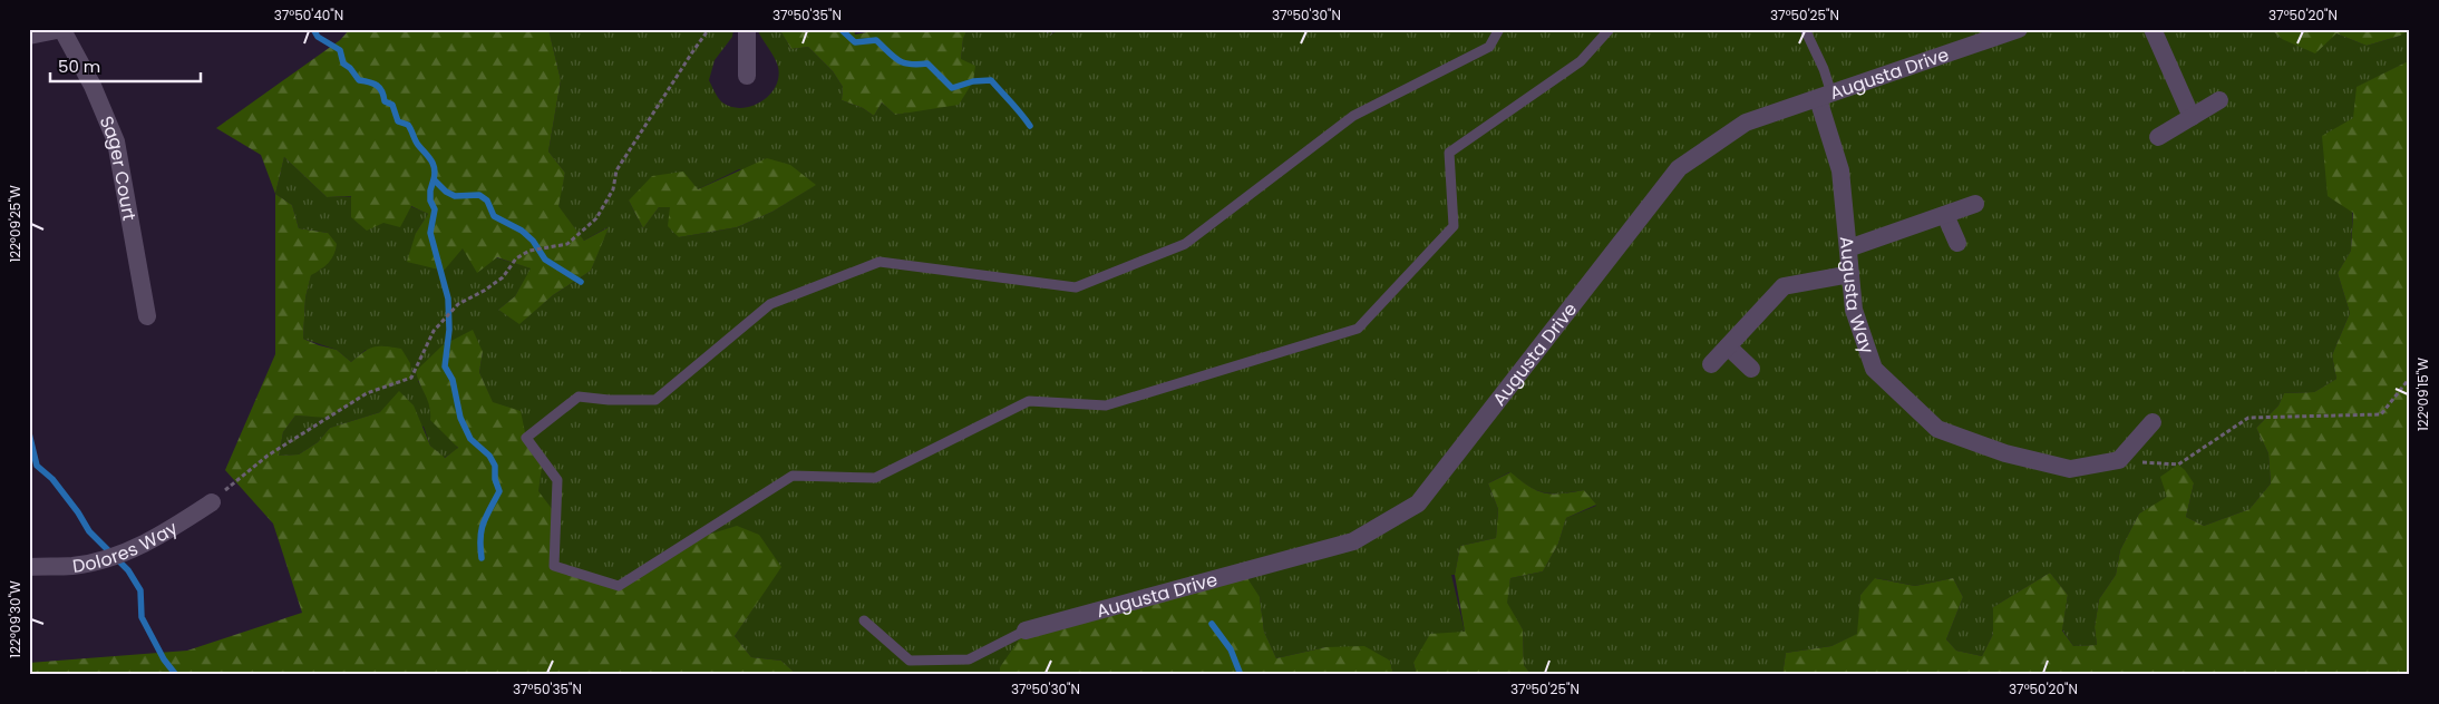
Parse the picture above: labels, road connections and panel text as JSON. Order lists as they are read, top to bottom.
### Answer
{
  "streets": {
    "street": [
      "Augusta Drive",
      "Sager Court",
      "Augusta Way",
      "Dolores Way"
    ]
  },
  "crossings": [
    ["Augusta Drive", "Augusta Way"]
  ],
  "scale_bar": "50 m",
  "coordinates": [
    "37°50'40\"N",
    "37°50'35\"N",
    "37°50'30\"N",
    "37°50'25\"N",
    "37°50'20\"N",
    "122°09'25\"W",
    "122°09'15\"W",
    "122°09'30\"W"
  ]
}
